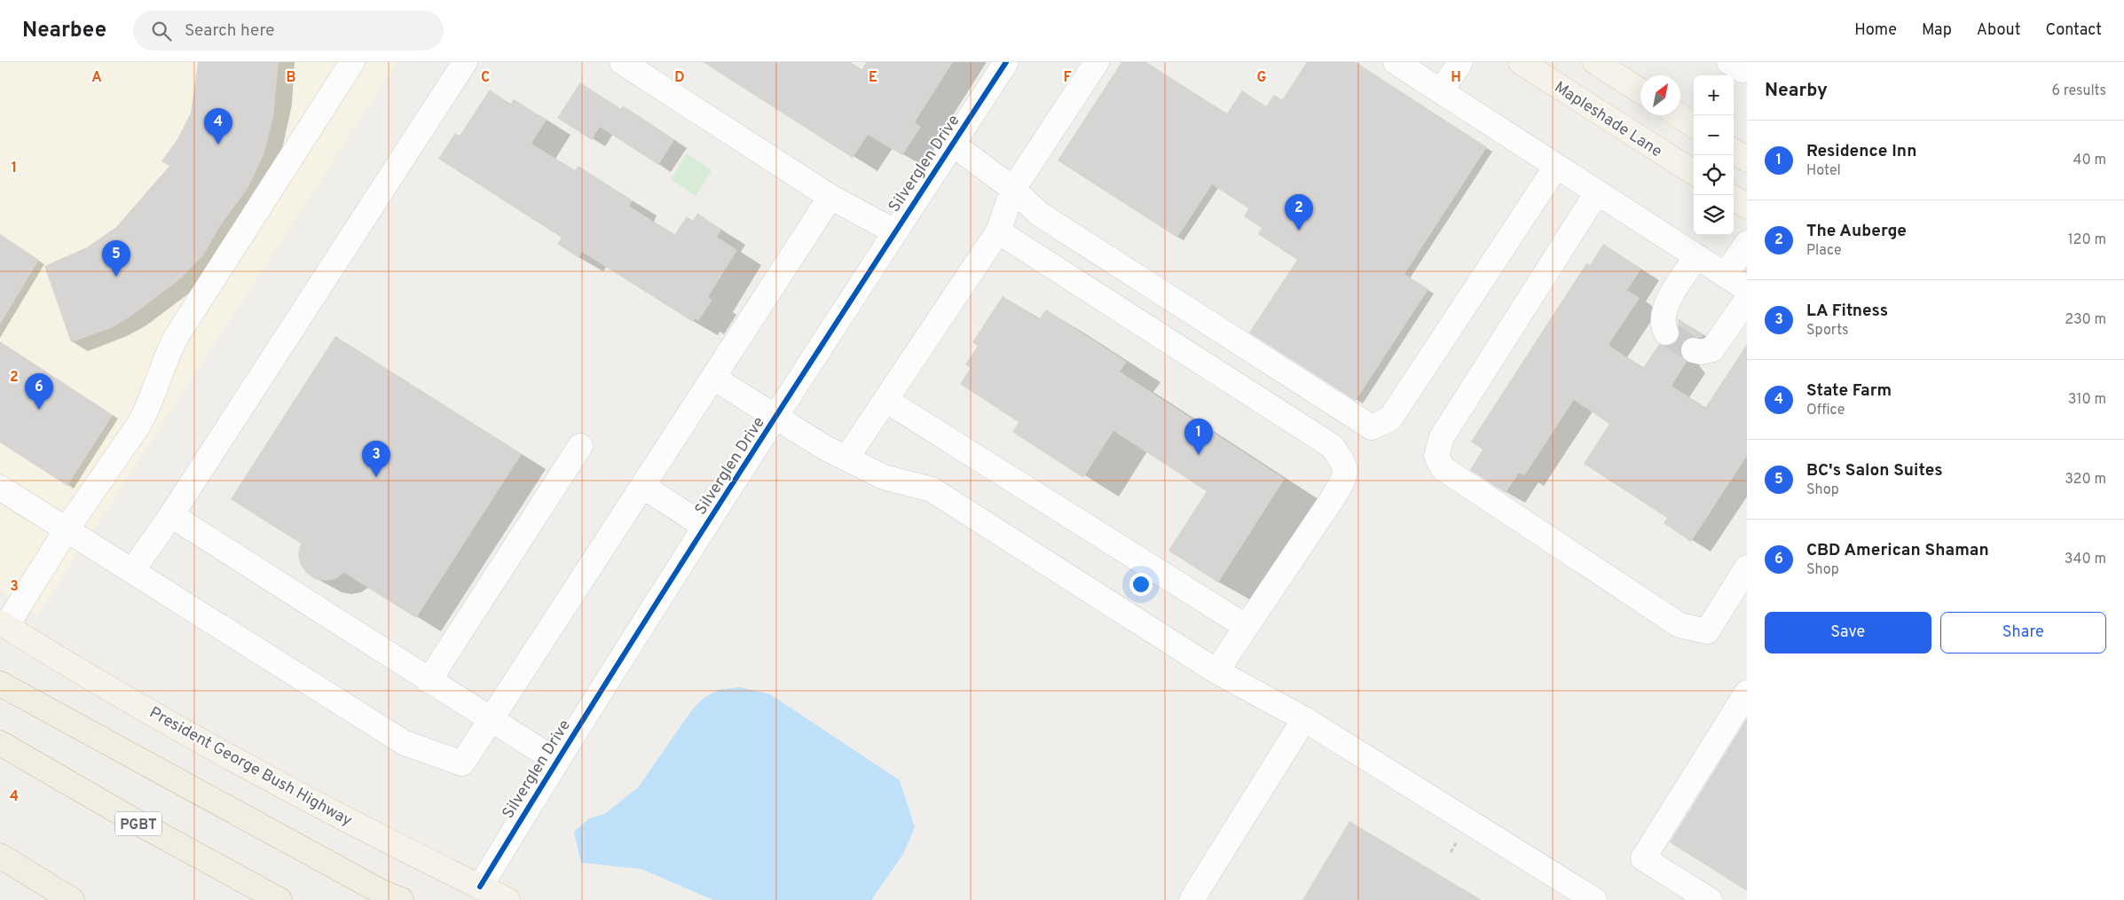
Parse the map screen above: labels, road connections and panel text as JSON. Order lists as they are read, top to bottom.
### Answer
{
  "streets": {
    "highway": ["PGBT"],
    "main road": ["Mapleshade Lane", "President George Bush Highway"],
    "street": ["Silverglen Drive"]
  },
  "crossings": [
    ["Silverglen Drive", "President George Bush Highway"]
  ],
  "north": "top right",
  "page": {
    "header": "Nearbee",
    "search": "Search here",
    "nav": [
      "Home",
      "Map",
      "About",
      "Contact"
    ],
    "heading": ["Nearby", "6 results"],
    "map_buttons": ["+", "−"],
    "pins": [
      "4",
      "2",
      "5",
      "6",
      "1",
      "3"
    ],
    "list": [
      {
        "mark": "1",
        "name": "Residence Inn",
        "note": "Hotel",
        "value": "40 m"
      },
      {
        "mark": "2",
        "name": "The Auberge",
        "note": "Place",
        "value": "120 m"
      },
      {
        "mark": "3",
        "name": "LA Fitness",
        "note": "Sports",
        "value": "230 m"
      },
      {
        "mark": "4",
        "name": "State Farm",
        "note": "Office",
        "value": "310 m"
      },
      {
        "mark": "5",
        "name": "BC's Salon Suites",
        "note": "Shop",
        "value": "320 m"
      },
      {
        "mark": "6",
        "name": "CBD American Shaman",
        "note": "Shop",
        "value": "340 m"
      }
    ],
    "buttons": ["Save", "Share"]
  },
  "grid": {
    "columns": [
      "A",
      "B",
      "C",
      "D",
      "E",
      "F",
      "G",
      "H"
    ],
    "rows": [
      "1",
      "2",
      "3",
      "4"
    ]
  }
}
